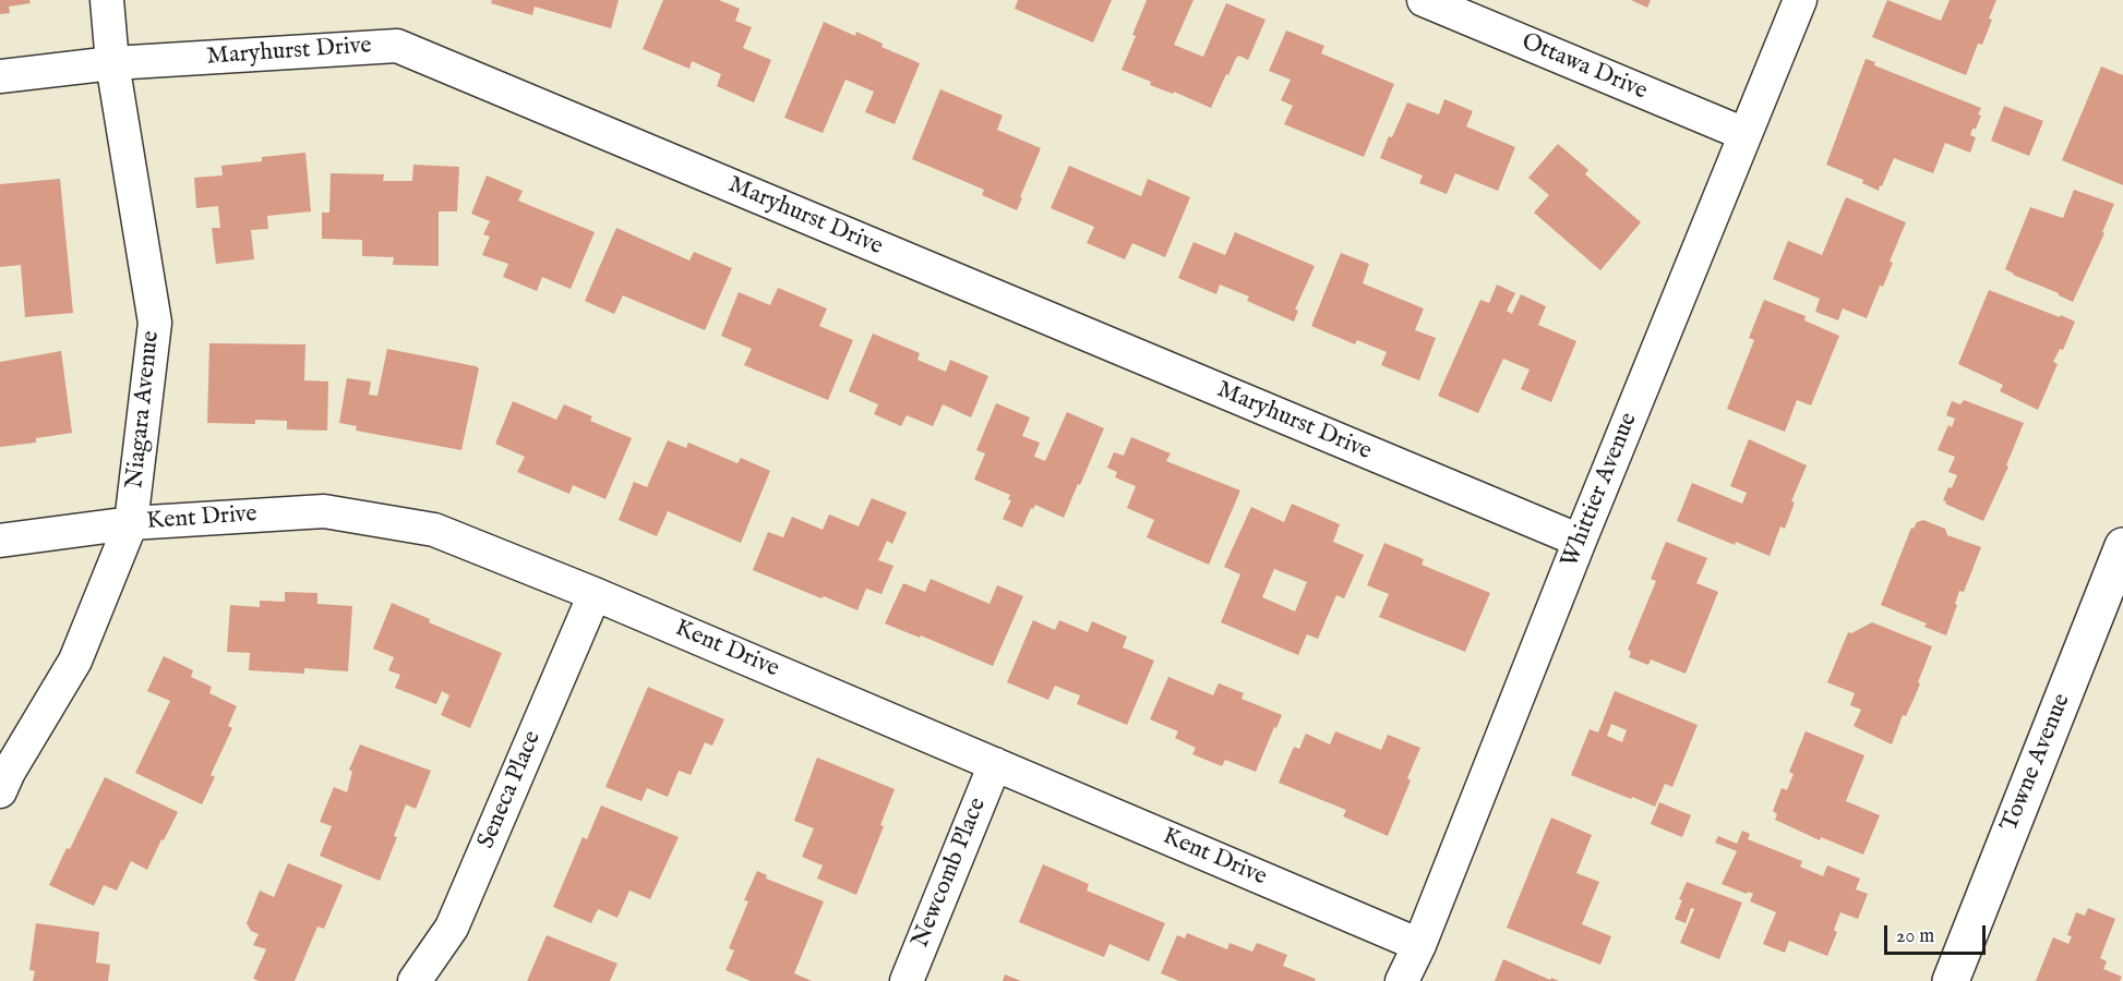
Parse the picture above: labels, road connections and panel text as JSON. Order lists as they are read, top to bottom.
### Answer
{
  "streets": {
    "main road": ["Towne Avenue"],
    "street": [
      "Maryhurst Drive",
      "Ottawa Drive",
      "Niagara Avenue",
      "Whittier Avenue",
      "Kent Drive",
      "Seneca Place",
      "Newcomb Place"
    ]
  },
  "crossings": [
    ["Maryhurst Drive", "Niagara Avenue"],
    ["Maryhurst Drive", "Whittier Avenue"],
    ["Ottawa Drive", "Whittier Avenue"],
    ["Niagara Avenue", "Kent Drive"],
    ["Whittier Avenue", "Kent Drive"],
    ["Kent Drive", "Seneca Place"],
    ["Kent Drive", "Newcomb Place"]
  ],
  "scale_bar": "20 m"
}
